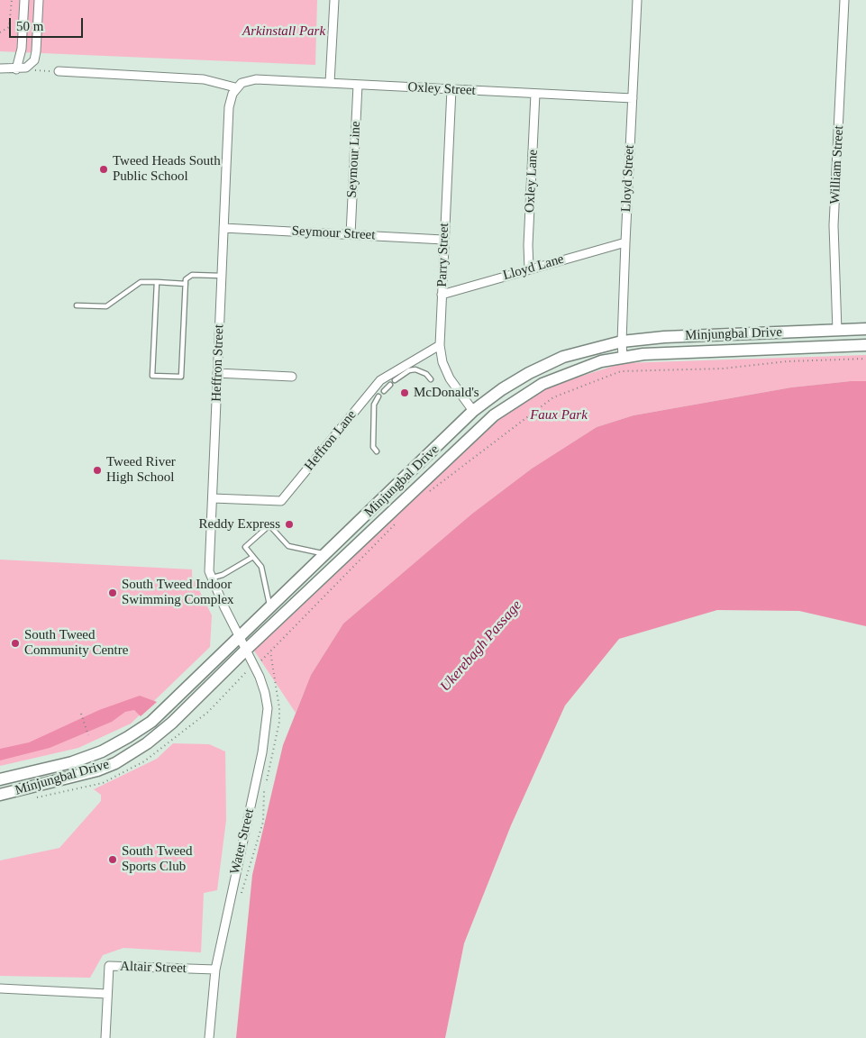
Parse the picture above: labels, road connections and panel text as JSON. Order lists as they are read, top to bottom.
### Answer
{
  "streets": {
    "main road": ["Minjungbal Drive"],
    "street": [
      "Oxley Street",
      "Seymour Line",
      "William Street",
      "Lloyd Street",
      "Oxley Lane",
      "Seymour Street",
      "Parry Street",
      "Lloyd Lane",
      "Heffron Street",
      "Heffron Lane",
      "Water Street",
      "Altair Street"
    ]
  },
  "crossings": [
    ["Oxley Street", "Seymour Line"],
    ["Oxley Street", "Lloyd Street"],
    ["Oxley Street", "Oxley Lane"],
    ["Oxley Street", "Parry Street"],
    ["Oxley Street", "Heffron Street"],
    ["Seymour Line", "Seymour Street"],
    ["William Street", "Minjungbal Drive"],
    ["Lloyd Street", "Lloyd Lane"],
    ["Lloyd Street", "Minjungbal Drive"],
    ["Oxley Lane", "Lloyd Lane"],
    ["Seymour Street", "Parry Street"],
    ["Seymour Street", "Heffron Street"],
    ["Parry Street", "Lloyd Lane"],
    ["Parry Street", "Minjungbal Drive"],
    ["Parry Street", "Heffron Lane"],
    ["Minjungbal Drive", "Heffron Street"],
    ["Minjungbal Drive", "Water Street"],
    ["Heffron Street", "Heffron Lane"],
    ["Heffron Street", "Water Street"],
    ["Water Street", "Altair Street"]
  ],
  "water": ["Ukerebagh Passage"],
  "parks": ["Arkinstall Park", "Faux Park"],
  "places": [
    "Tweed Heads South Public School",
    "McDonald's",
    "Tweed River High School",
    "Reddy Express",
    "South Tweed Indoor Swimming Complex",
    "South Tweed Community Centre",
    "South Tweed Sports Club"
  ],
  "scale_bar": "50 m"
}
